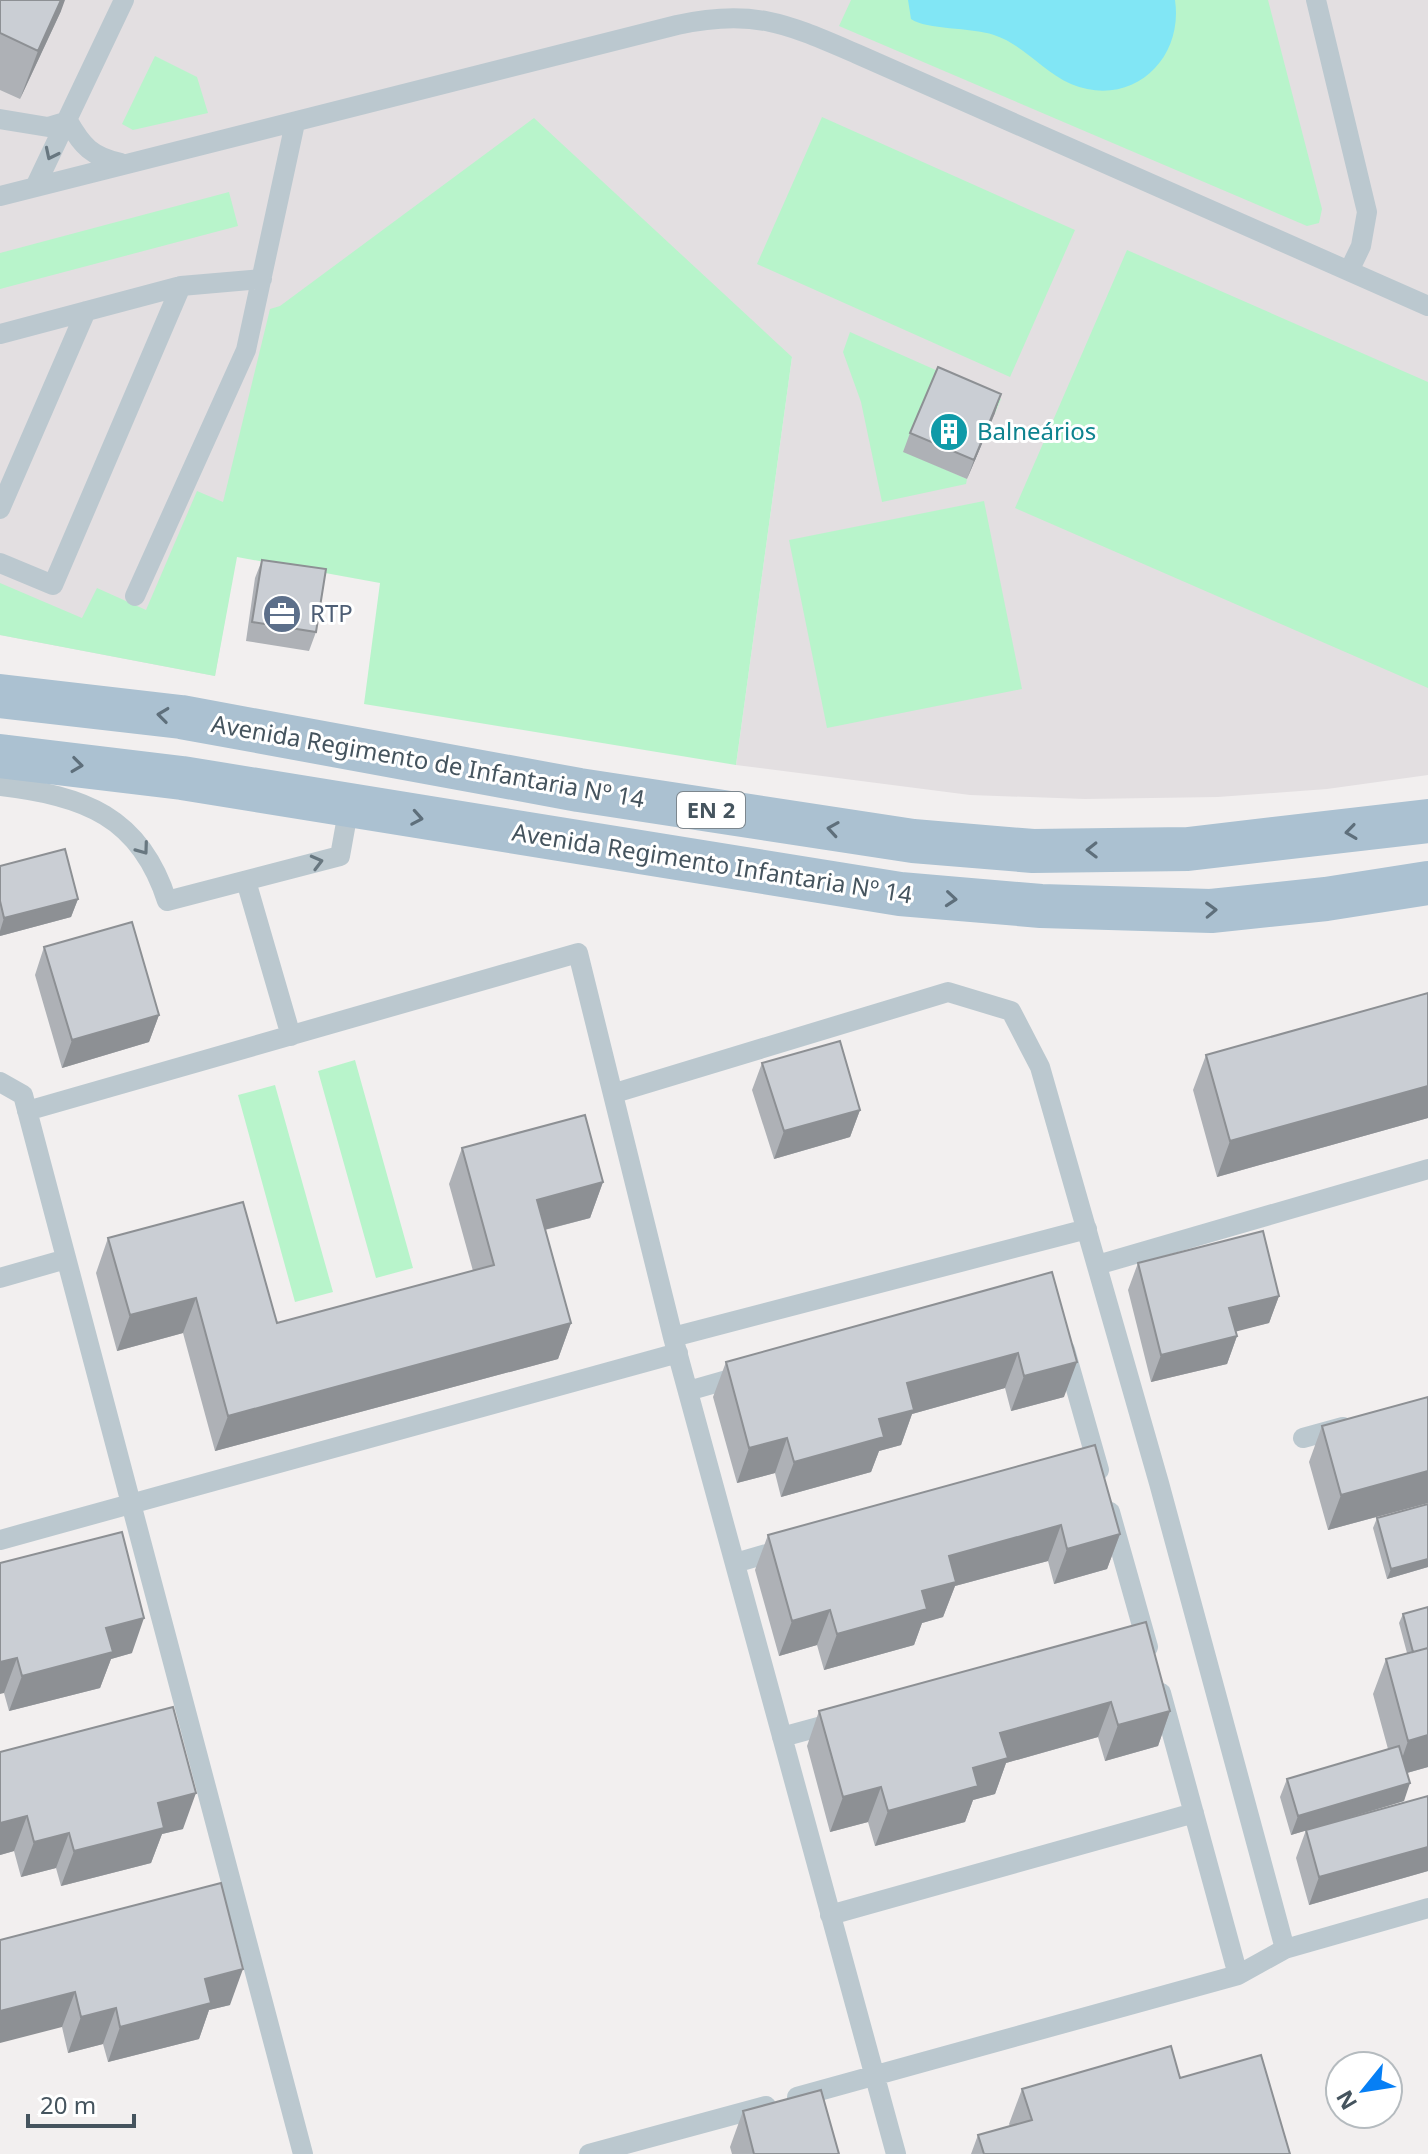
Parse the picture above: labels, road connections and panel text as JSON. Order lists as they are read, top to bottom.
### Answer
{
  "streets": {
    "main road": ["Avenida Regimento de Infantaria Nº 14", "EN 2", "Avenida Regimento Infantaria Nº 14"]
  },
  "one_way": ["Avenida Regimento de Infantaria Nº 14", "Avenida Regimento Infantaria Nº 14"],
  "places": {
    "building": ["Balneários"],
    "office": ["RTP"]
  },
  "scale_bar": "20 m",
  "north": "bottom left"
}
